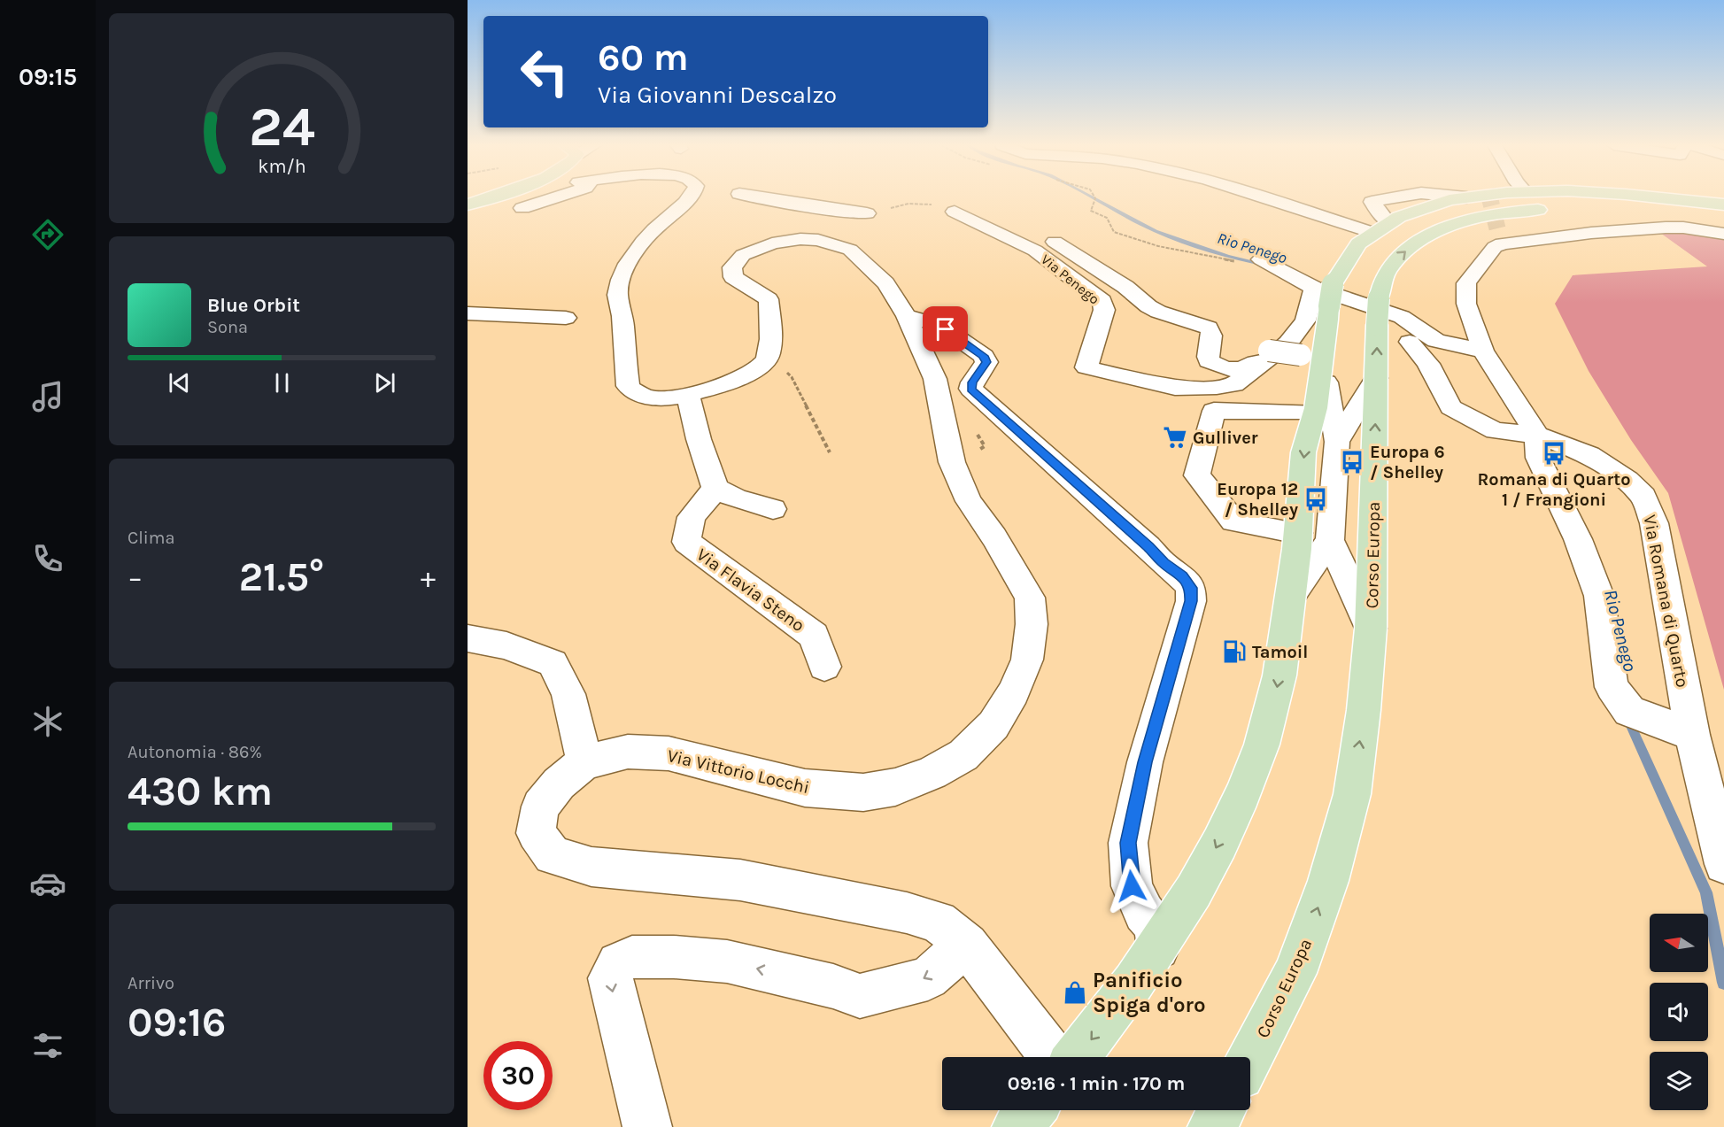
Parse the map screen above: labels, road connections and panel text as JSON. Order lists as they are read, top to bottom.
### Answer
{
  "streets": {
    "main road": ["Corso Europa"],
    "street": [
      "Via Penego",
      "Via Flavia Steno",
      "Via Romana di Quarto",
      "Via Vittorio Locchi"
    ]
  },
  "water": ["Rio Penego"],
  "places": {
    "supermarket": ["Gulliver"],
    "bus stop": ["Romana di Quarto 1 / Frangioni", "Europa 6 / Shelley", "Europa 12 / Shelley"],
    "fuel station": ["Tamoil"],
    "shop": ["Panificio Spiga d'oro"]
  },
  "north": "left",
  "page": {
    "tabs": "09:15",
    "turn": ["60 m", "Via Giovanni Descalzo"],
    "song": ["Blue Orbit", "Sona"],
    "tile": [
      "Clima",
      ["Autonomia · 86%", "430 km"],
      ["Arrivo", "09:16"]
    ],
    "heat": ["−", "21.5°", "+"],
    "limit": "30",
    "trip": "09:16 · 1 min · 170 m",
    "gauge": ["24", "km/h"]
  }
}
